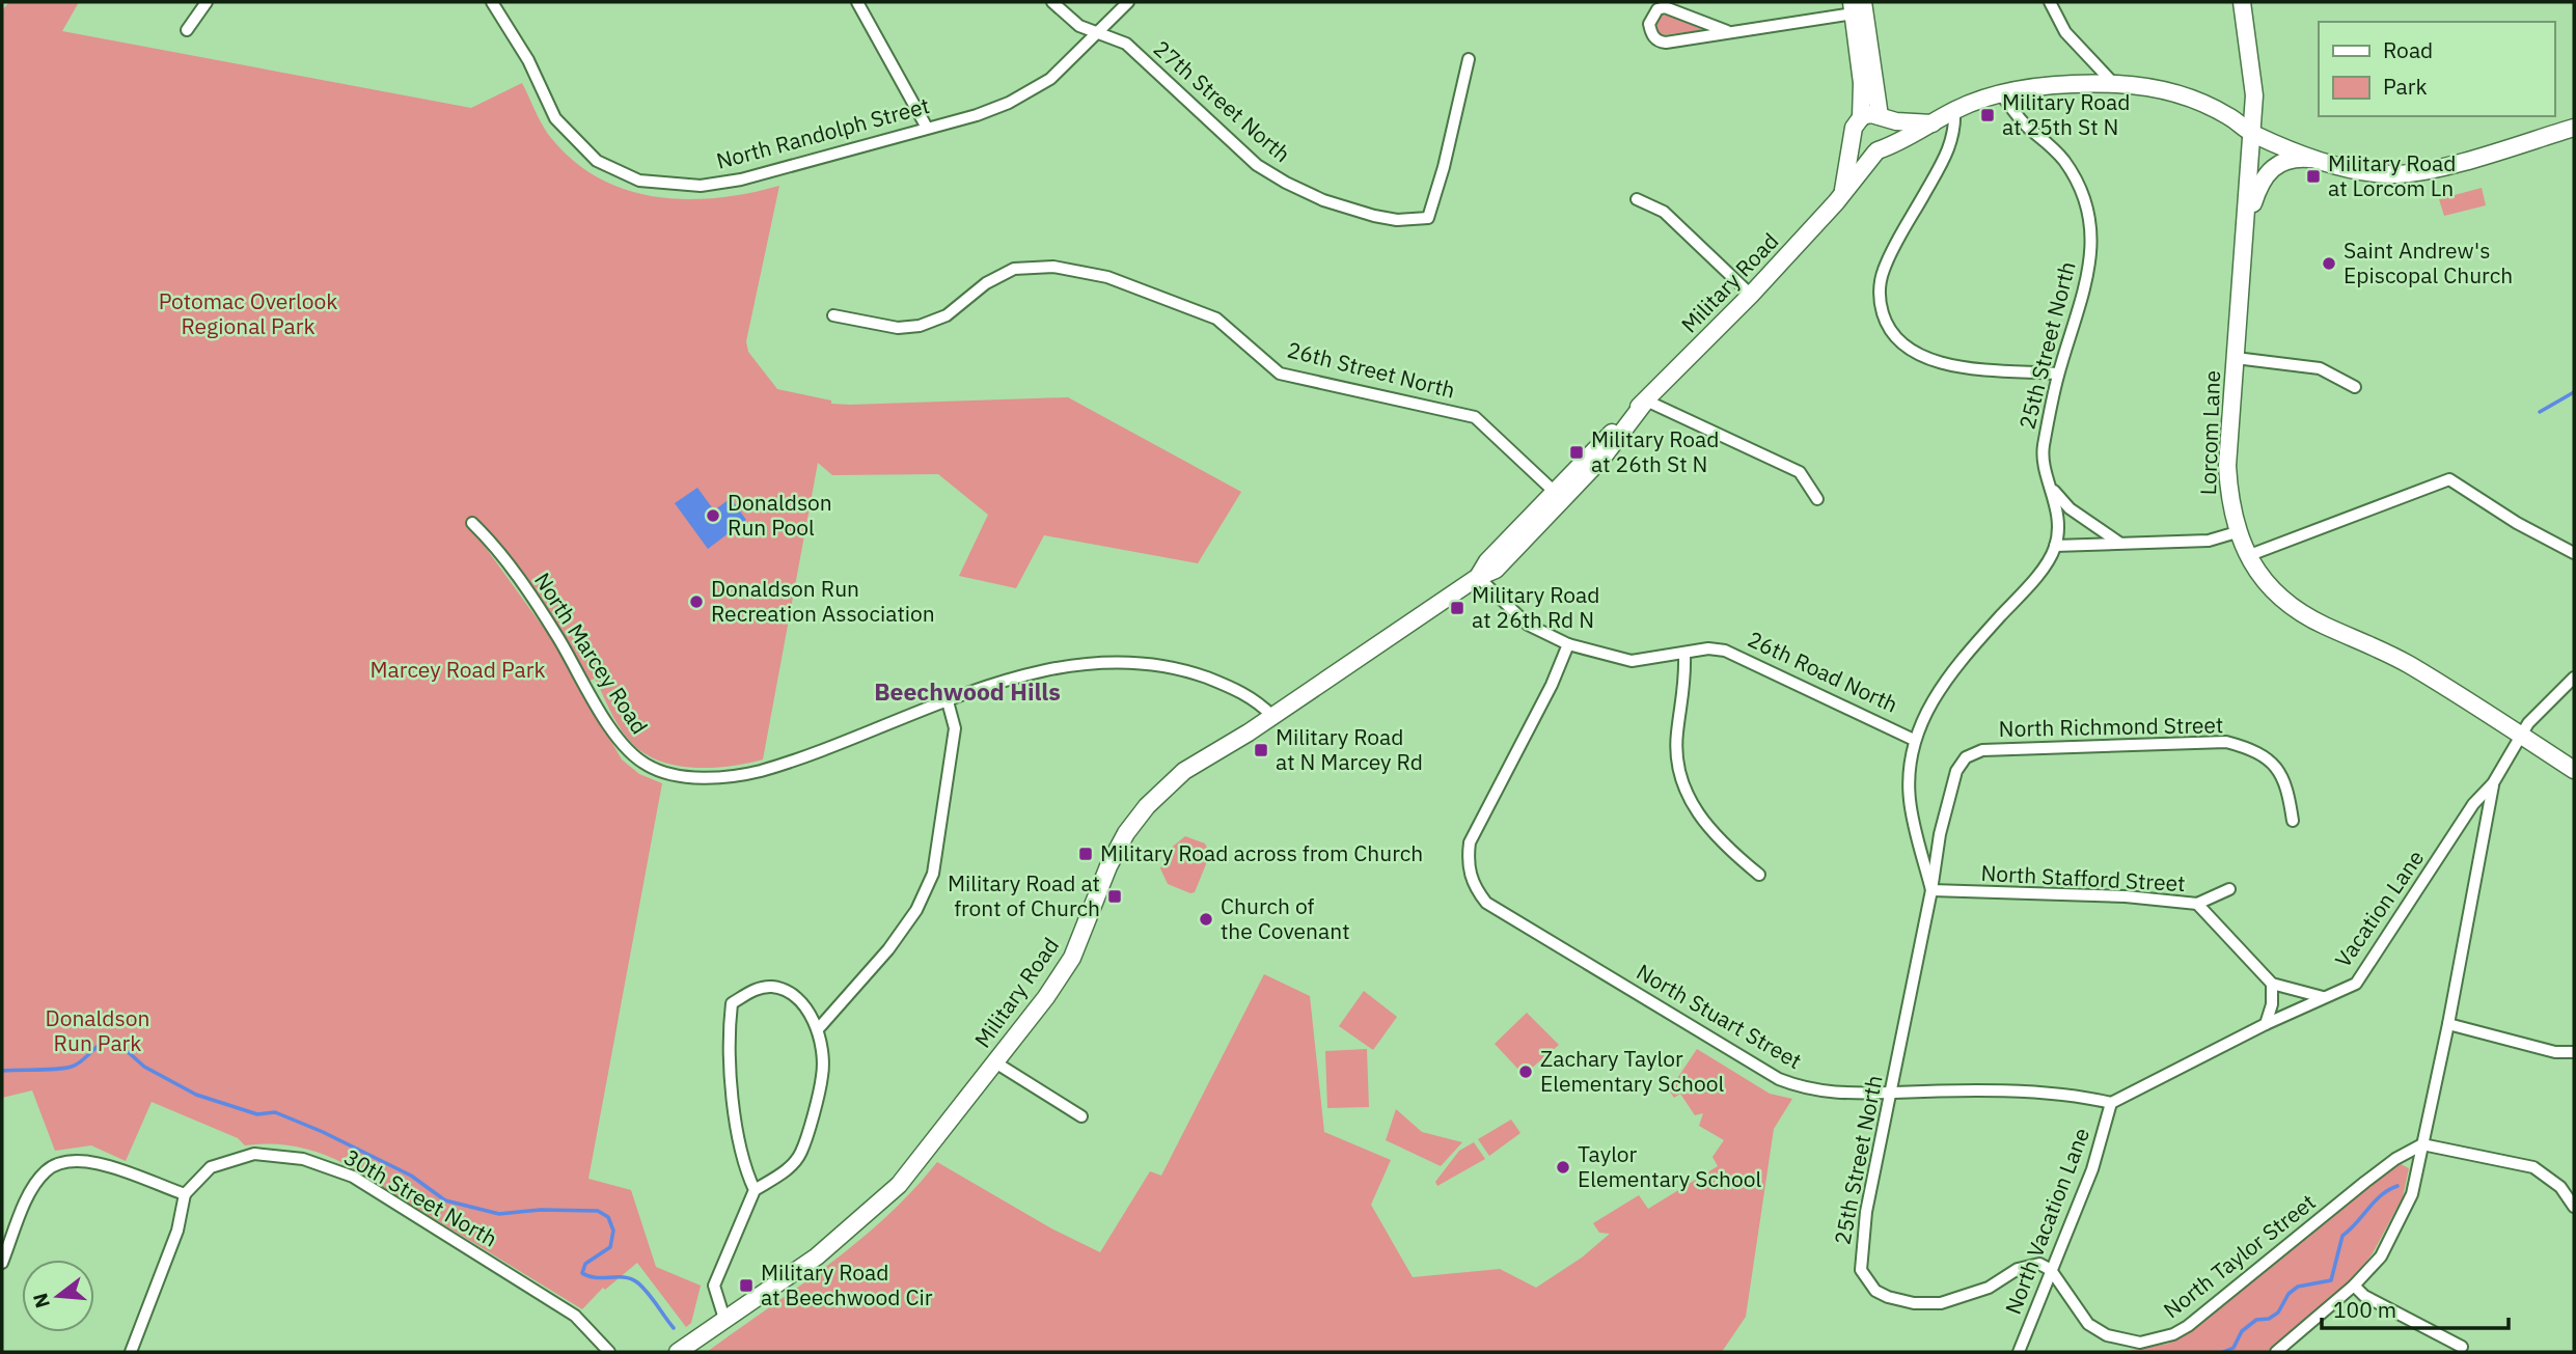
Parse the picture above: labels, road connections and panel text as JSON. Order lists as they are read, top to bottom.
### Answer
{
  "streets": {
    "main road": ["Military Road", "Lorcom Lane"],
    "street": [
      "27th Street North",
      "North Randolph Street",
      "25th Street North",
      "26th Street North",
      "North Marcey Road",
      "26th Road North",
      "North Richmond Street",
      "North Stafford Street",
      "Vacation Lane",
      "North Stuart Street",
      "30th Street North",
      "North Vacation Lane",
      "North Taylor Street"
    ]
  },
  "crossings": [
    ["27th Street North", "North Randolph Street"],
    ["Military Road", "25th Street North"],
    ["Military Road", "26th Street North"],
    ["Military Road", "Lorcom Lane"],
    ["Military Road", "North Marcey Road"],
    ["Military Road", "26th Road North"],
    ["25th Street North", "26th Road North"],
    ["25th Street North", "North Richmond Street"],
    ["25th Street North", "North Stafford Street"],
    ["25th Street North", "North Stuart Street"],
    ["25th Street North", "North Vacation Lane"],
    ["25th Street North", "North Taylor Street"],
    ["Lorcom Lane", "Vacation Lane"],
    ["26th Road North", "North Stuart Street"],
    ["Vacation Lane", "North Stuart Street"],
    ["Vacation Lane", "North Vacation Lane"],
    ["North Stuart Street", "North Vacation Lane"],
    ["North Vacation Lane", "North Taylor Street"]
  ],
  "districts": ["Beechwood Hills"],
  "parks": ["Potomac Overlook Regional Park", "Marcey Road Park", "Donaldson Run Park"],
  "places": {
    "transit": [
      "Military Road at 25th St N",
      "Military Road at Lorcom Ln",
      "Military Road at 26th St N",
      "Military Road at 26th Rd N",
      "Military Road at N Marcey Rd",
      "Military Road across from Church",
      "Military Road at front of Church",
      "Military Road at Beechwood Cir"
    ],
    "other": [
      "Saint Andrew's Episcopal Church",
      "Donaldson Run Pool",
      "Donaldson Run Recreation Association",
      "Church of the Covenant",
      "Zachary Taylor Elementary School",
      "Taylor Elementary School"
    ]
  },
  "legend": ["Road", "Park"],
  "scale_bar": "100 m",
  "north": "left"
}
